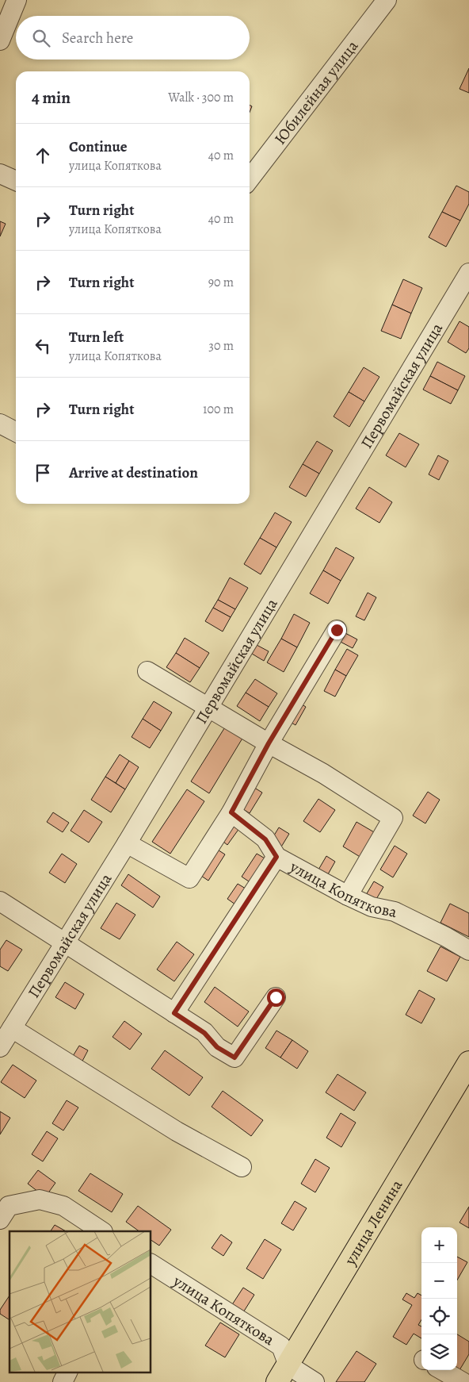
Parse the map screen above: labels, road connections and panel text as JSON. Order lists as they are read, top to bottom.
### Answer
{
  "streets": {
    "main road": ["улица Ленина"],
    "street": ["Юбилейная улица", "Первомайская улица", "улица Копяткова"]
  },
  "crossings": [
    ["улица Копяткова", "улица Ленина"]
  ],
  "page": {
    "search": "Search here",
    "heading": ["4 min", "Walk · 300 m"],
    "list": [
      ["Continue", "улица Копяткова", "40 m"],
      ["Turn right", "улица Копяткова", "40 m"],
      ["Turn right", "90 m"],
      ["Turn left", "улица Копяткова", "30 m"],
      ["Turn right", "100 m"],
      "Arrive at destination"
    ],
    "map_buttons": ["+", "−"]
  }
}
